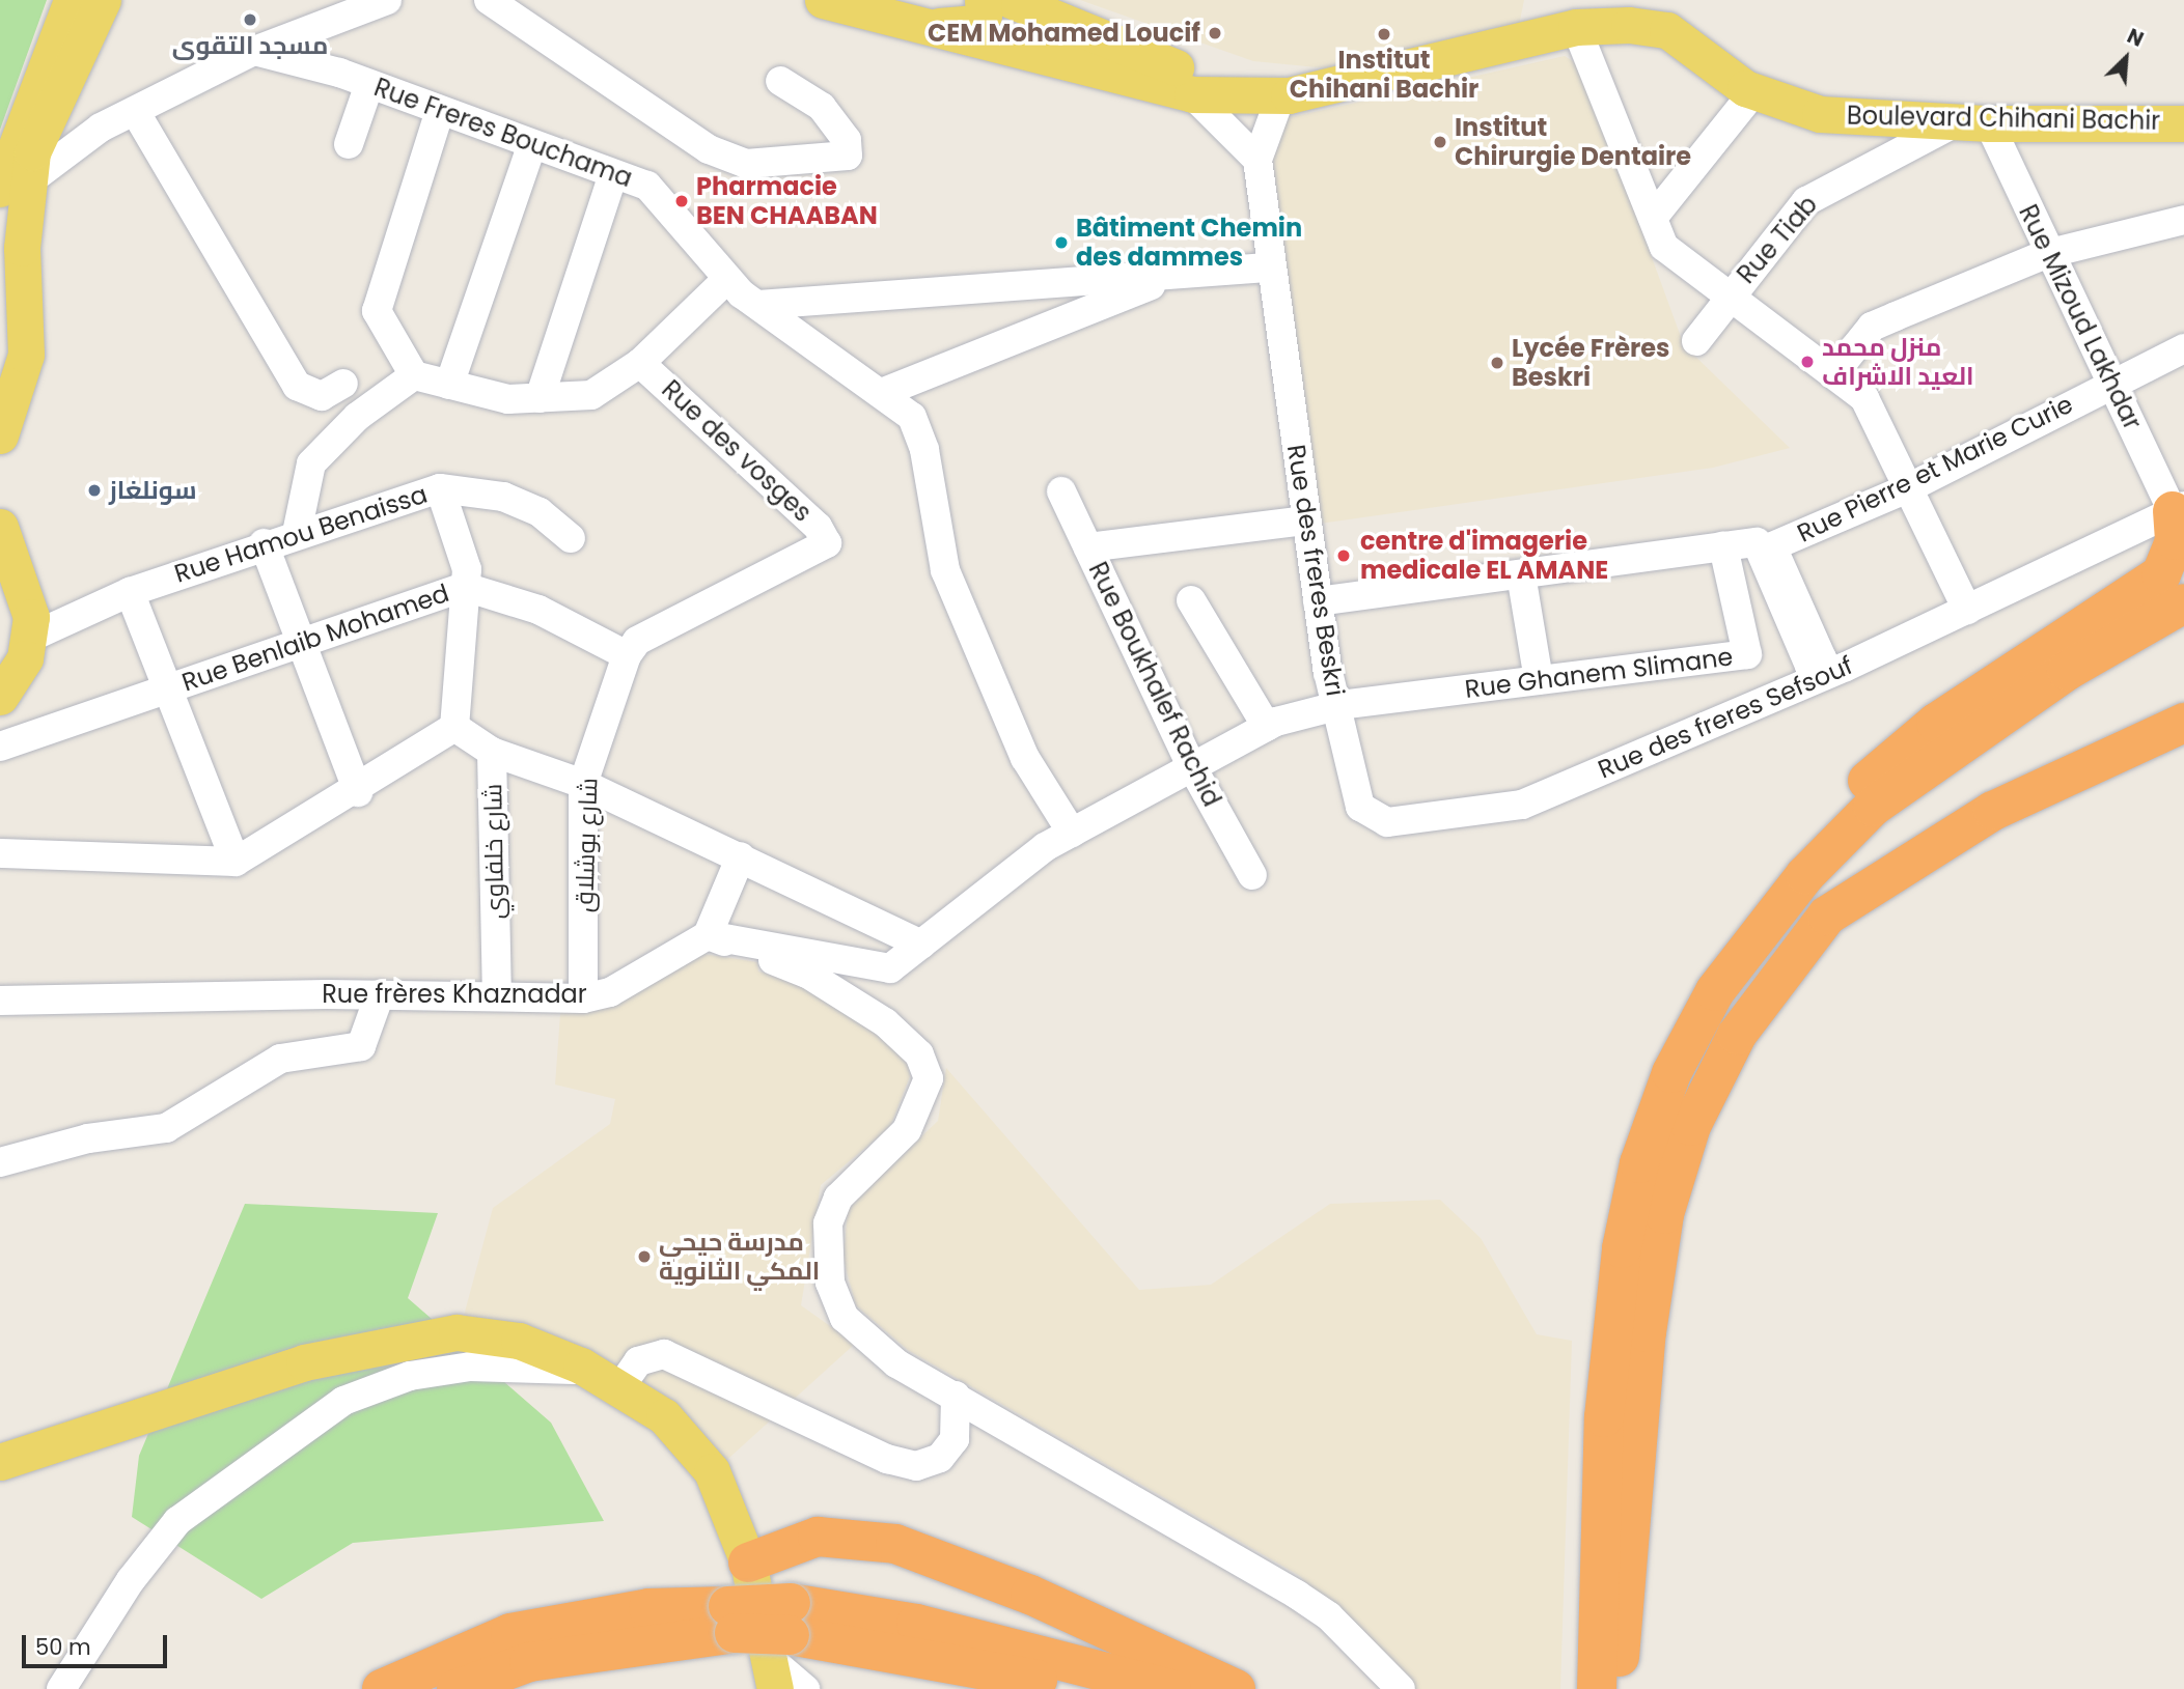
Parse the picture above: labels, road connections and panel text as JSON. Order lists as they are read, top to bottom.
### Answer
{
  "streets": {
    "main road": ["Boulevard Chihani Bachir"],
    "street": [
      "Rue Freres Bouchama",
      "Rue Tiab",
      "Rue Mizoud Lakhdar",
      "Rue des vosges",
      "Rue Pierre et Marie Curie",
      "Rue Hamou Benaissa",
      "Rue des freres Beskri",
      "Rue Benlaib Mohamed",
      "Rue Ghanem Slimane",
      "Rue Boukhalef Rachid",
      "Rue des freres Sefsouf",
      "شارع بوشلاق",
      "شارع خلفاوي",
      "Rue frères Khaznadar"
    ]
  },
  "crossings": [
    ["Boulevard Chihani Bachir", "Rue Tiab"],
    ["Boulevard Chihani Bachir", "Rue Mizoud Lakhdar"],
    ["Boulevard Chihani Bachir", "Rue des freres Beskri"],
    ["Rue Freres Bouchama", "Rue des freres Beskri"],
    ["Rue Tiab", "Rue Mizoud Lakhdar"],
    ["Rue Mizoud Lakhdar", "Rue Pierre et Marie Curie"],
    ["Rue Mizoud Lakhdar", "Rue des freres Sefsouf"],
    ["Rue des vosges", "Rue Benlaib Mohamed"],
    ["Rue des vosges", "شارع بوشلاق"],
    ["Rue Pierre et Marie Curie", "Rue Ghanem Slimane"],
    ["Rue des freres Beskri", "Rue Ghanem Slimane"],
    ["Rue des freres Beskri", "Rue Boukhalef Rachid"],
    ["Rue des freres Beskri", "Rue des freres Sefsouf"],
    ["Rue des freres Beskri", "Rue frères Khaznadar"],
    ["Rue Benlaib Mohamed", "شارع بوشلاق"],
    ["Rue Ghanem Slimane", "Rue des freres Sefsouf"],
    ["شارع بوشلاق", "Rue frères Khaznadar"],
    ["شارع خلفاوي", "Rue frères Khaznadar"]
  ],
  "places": [
    "مسجد التقوى",
    "CEM Mohamed Loucif",
    "Institut Chihani Bachir",
    "Institut Chirurgie Dentaire",
    "Pharmacie BEN CHAABAN",
    "Bâtiment Chemin des dammes",
    "منزل محمد العيد الاشراف",
    "Lycée Frères Beskri",
    "سونلغاز",
    "centre d'imagerie medicale EL AMANE",
    "مدرسة حيحي المكي الثانوية"
  ],
  "scale_bar": "50 m",
  "north": "top right"
}
